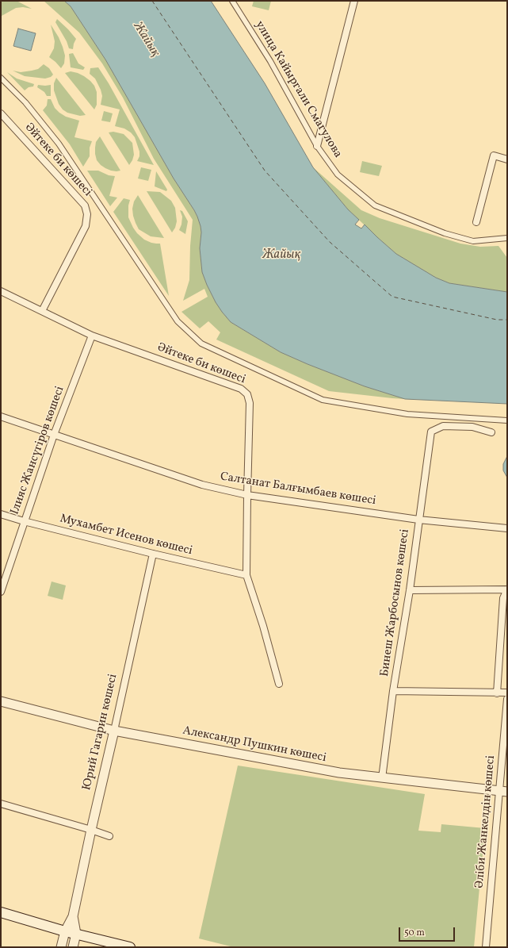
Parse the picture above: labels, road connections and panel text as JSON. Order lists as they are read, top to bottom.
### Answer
{
  "streets": {
    "street": [
      "улица Кайыргали Смагулова",
      "Әйтеке би көшесі",
      "Ілияс Жансүгіров көшесі",
      "Салтанат Балғымбаев көшесі",
      "Мухамбет Исенов көшесі",
      "Бинеш Жарбосынов көшесі",
      "Юрий Гагарин көшесі",
      "Александр Пушкин көшесі",
      "Әліби Жанкелдін көшесі"
    ]
  },
  "crossings": [
    ["Әйтеке би көшесі", "Ілияс Жансүгіров көшесі"],
    ["Әйтеке би көшесі", "Салтанат Балғымбаев көшесі"],
    ["Ілияс Жансүгіров көшесі", "Салтанат Балғымбаев көшесі"],
    ["Ілияс Жансүгіров көшесі", "Мухамбет Исенов көшесі"],
    ["Салтанат Балғымбаев көшесі", "Бинеш Жарбосынов көшесі"],
    ["Мухамбет Исенов көшесі", "Юрий Гагарин көшесі"],
    ["Бинеш Жарбосынов көшесі", "Александр Пушкин көшесі"],
    ["Юрий Гагарин көшесі", "Александр Пушкин көшесі"],
    ["Александр Пушкин көшесі", "Әліби Жанкелдін көшесі"]
  ],
  "water": ["Жайық"],
  "scale_bar": "50 m"
}
